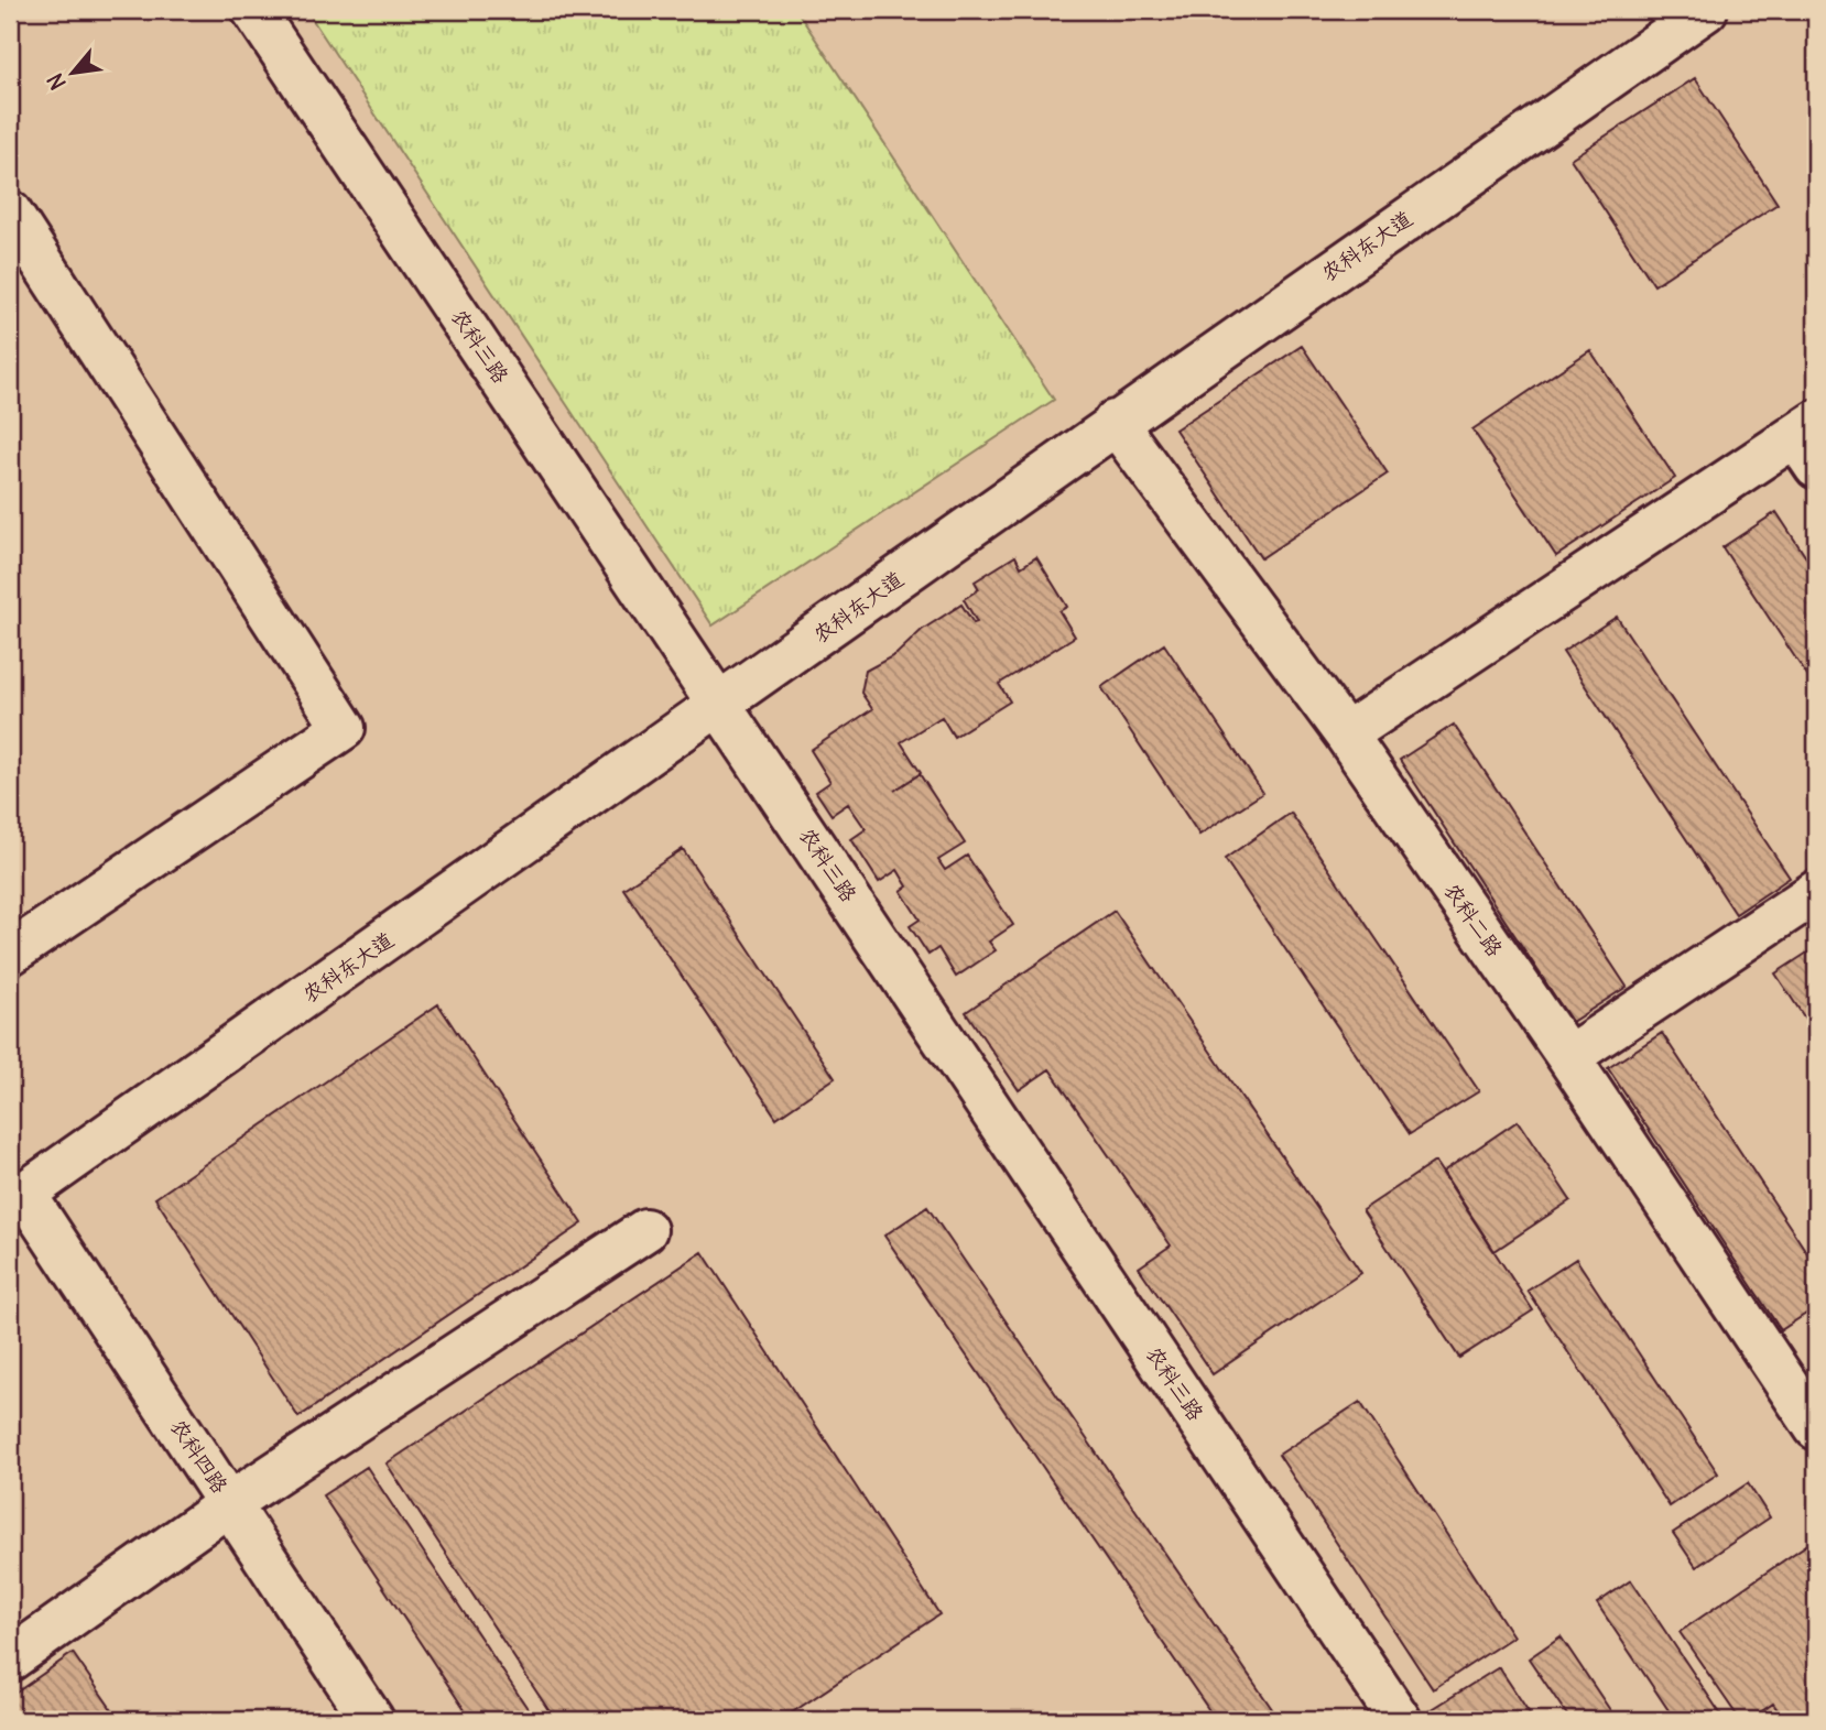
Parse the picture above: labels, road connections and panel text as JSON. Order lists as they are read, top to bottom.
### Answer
{
  "streets": {
    "street": [
      "农科东大道",
      "农科三路",
      "农科二路",
      "农科四路"
    ]
  },
  "crossings": [
    ["农科东大道", "农科三路"],
    ["农科东大道", "农科二路"],
    ["农科东大道", "农科四路"]
  ],
  "north": "bottom left"
}
